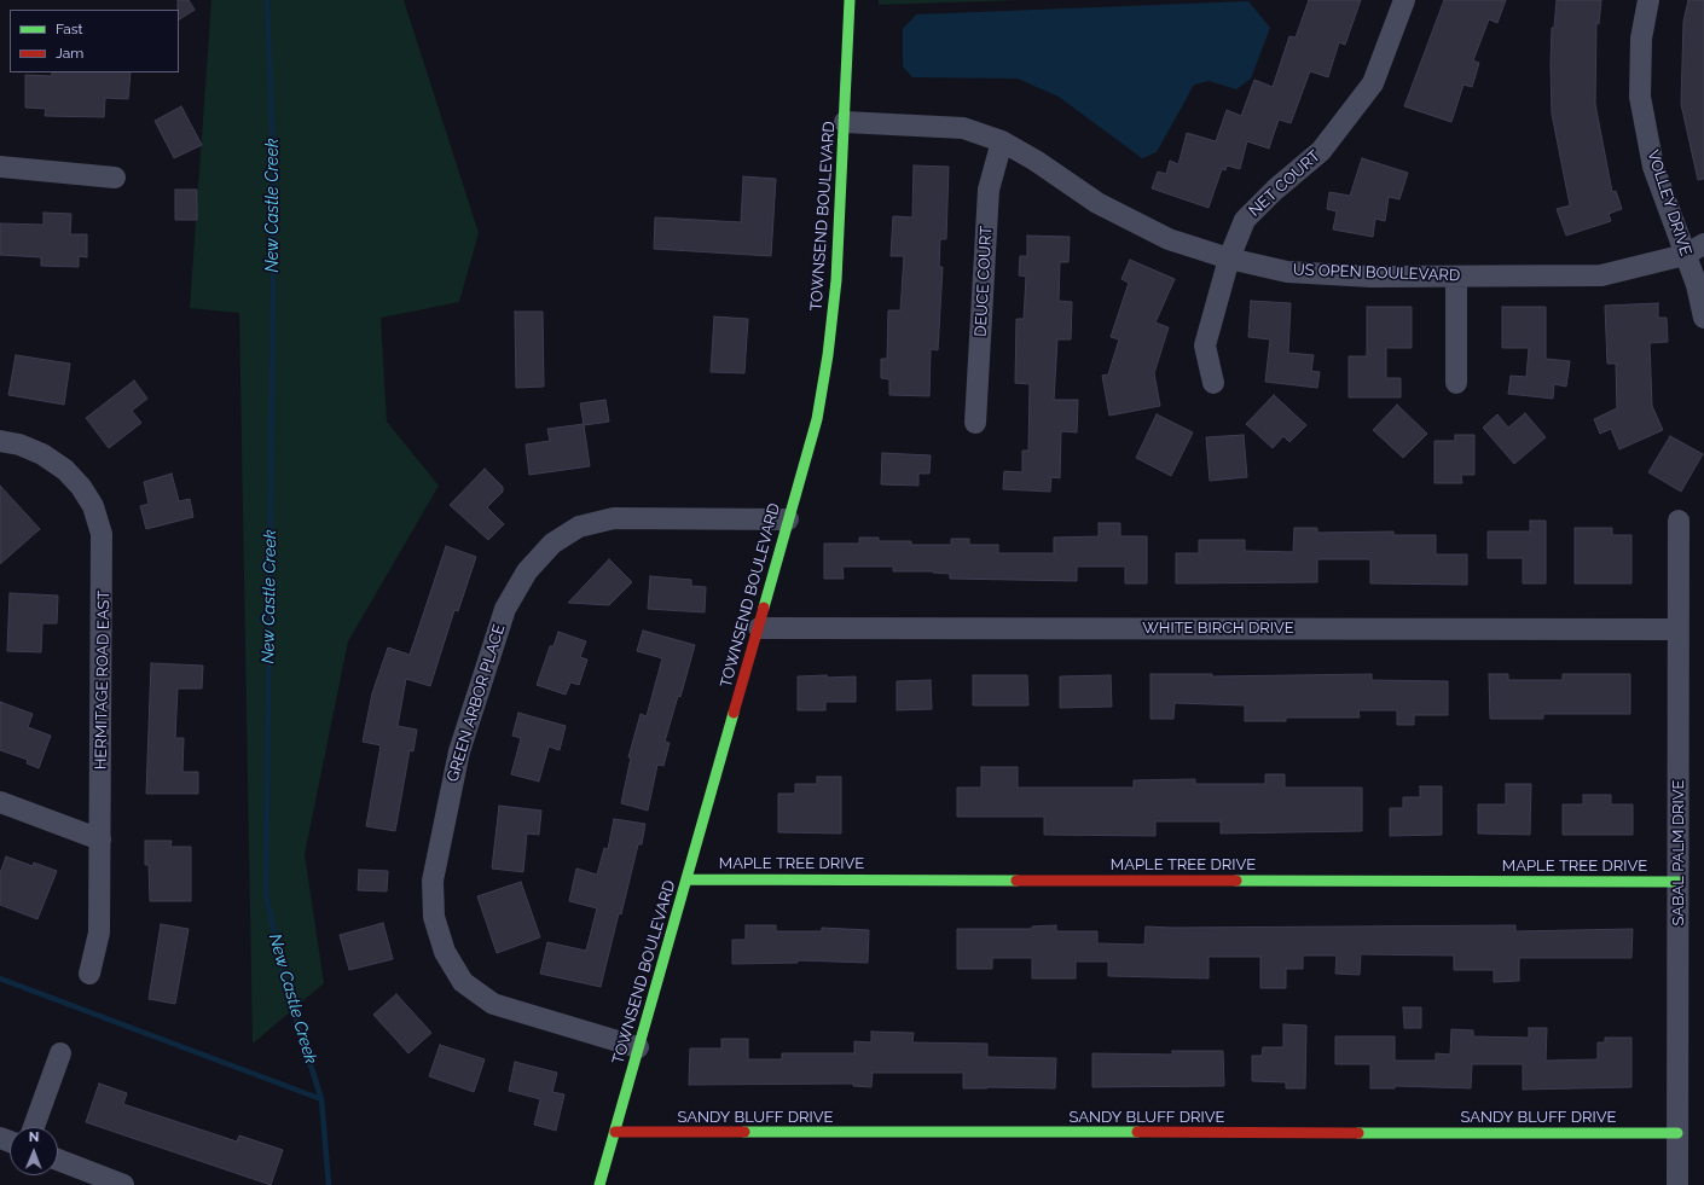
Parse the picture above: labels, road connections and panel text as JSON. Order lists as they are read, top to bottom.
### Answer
{
  "streets": {
    "street": [
      "NET COURT",
      "VOLLEY DRIVE",
      "TOWNSEND BOULEVARD",
      "US OPEN BOULEVARD",
      "DEUCE COURT",
      "WHITE BIRCH DRIVE",
      "HERMITAGE ROAD EAST",
      "GREEN ARBOR PLACE",
      "SABAL PALM DRIVE",
      "MAPLE TREE DRIVE",
      "SANDY BLUFF DRIVE"
    ]
  },
  "crossings": [
    ["NET COURT", "US OPEN BOULEVARD"],
    ["VOLLEY DRIVE", "US OPEN BOULEVARD"],
    ["TOWNSEND BOULEVARD", "US OPEN BOULEVARD"],
    ["TOWNSEND BOULEVARD", "WHITE BIRCH DRIVE"],
    ["TOWNSEND BOULEVARD", "GREEN ARBOR PLACE"],
    ["TOWNSEND BOULEVARD", "MAPLE TREE DRIVE"],
    ["TOWNSEND BOULEVARD", "SANDY BLUFF DRIVE"],
    ["US OPEN BOULEVARD", "DEUCE COURT"],
    ["WHITE BIRCH DRIVE", "SABAL PALM DRIVE"],
    ["SABAL PALM DRIVE", "MAPLE TREE DRIVE"],
    ["SABAL PALM DRIVE", "SANDY BLUFF DRIVE"]
  ],
  "water": ["New Castle Creek"],
  "legend": ["Fast", "Jam"],
  "north": "top"
}
